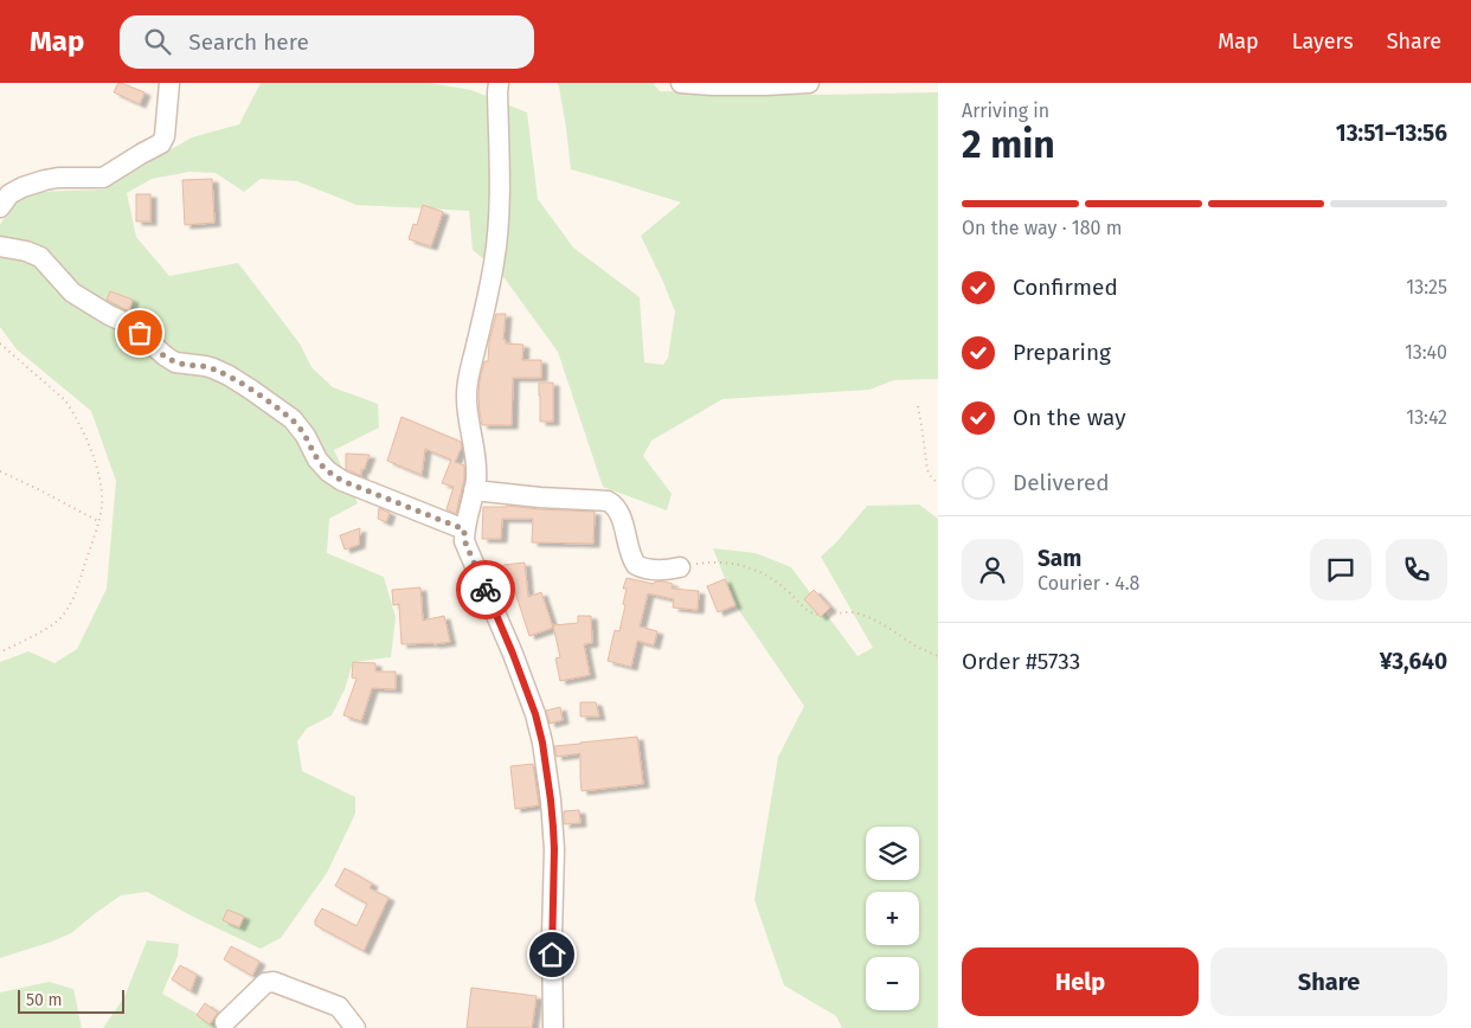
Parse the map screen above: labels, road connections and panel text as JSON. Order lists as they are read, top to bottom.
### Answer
{
  "scale_bar": "50 m",
  "page": {
    "header": "Map",
    "search": "Search here",
    "nav": ["Map", "Layers", "Share"],
    "heading": ["2 min", "Arriving in", "13:51–13:56"],
    "panel": [
      "Sam",
      "Courier · 4.8",
      "Order #5733",
      "¥3,640"
    ],
    "bar": "On the way · 180 m",
    "list": [
      ["Confirmed", "13:25"],
      ["Preparing", "13:40"],
      ["On the way", "13:42"],
      "Delivered"
    ],
    "map_buttons": ["+", "−"],
    "buttons": ["Help", "Share"],
    "scale": "50 m"
  }
}
